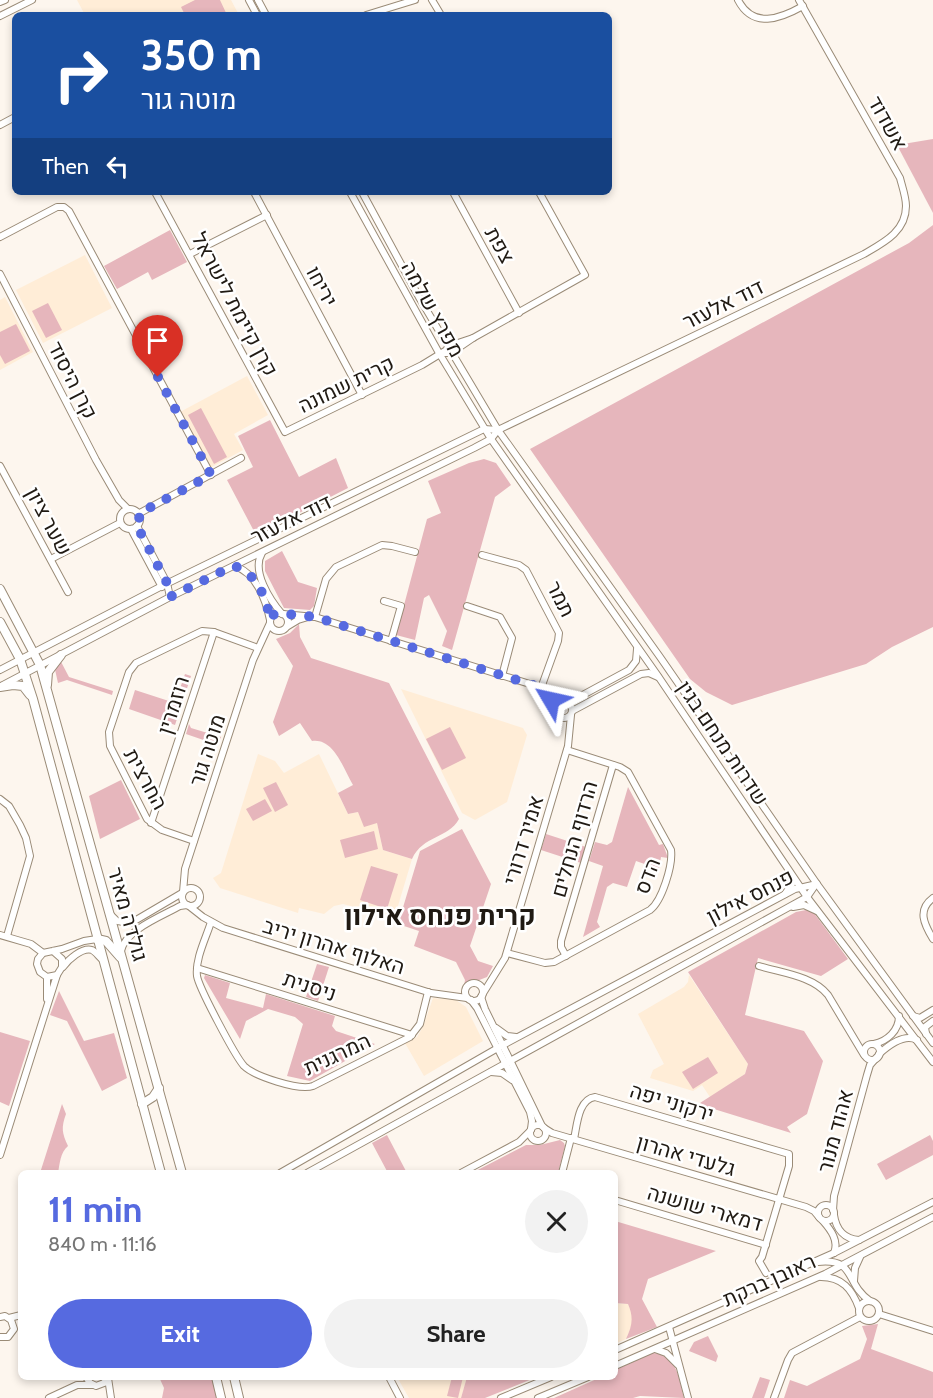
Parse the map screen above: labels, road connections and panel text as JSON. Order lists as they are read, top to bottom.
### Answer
{
  "streets": {
    "main road": ["גולדה מאיר"],
    "street": [
      "אשדוד",
      "צפת",
      "יריחו",
      "קרן קיימת לישראל",
      "דוד אלעזר",
      "מפרץ שלמה",
      "קרן היסוד",
      "קרית שמונה",
      "שער ציון",
      "תמר",
      "רוזמרין",
      "שדרות מנחם בגין",
      "מוטה גור",
      "החרצית",
      "הרדוף הנחלים",
      "אמיר דרורי",
      "הדס",
      "פנחס אילון",
      "האלוף אהרון יריב",
      "ניסנית",
      "המרגנית",
      "ירקוני יפה",
      "אהוד מנור",
      "גלעדי אהרון",
      "דמארי שושנה",
      "ראובן ברקת"
    ]
  },
  "crossings": [
    ["אשדוד", "דוד אלעזר"],
    ["יריחו", "קרית שמונה"],
    ["קרן קיימת לישראל", "קרית שמונה"],
    ["דוד אלעזר", "מפרץ שלמה"],
    ["דוד אלעזר", "שדרות מנחם בגין"],
    ["דוד אלעזר", "גולדה מאיר"],
    ["מפרץ שלמה", "קרית שמונה"],
    ["מפרץ שלמה", "שדרות מנחם בגין"],
    ["רוזמרין", "החרצית"],
    ["שדרות מנחם בגין", "פנחס אילון"],
    ["שדרות מנחם בגין", "אהוד מנור"],
    ["מוטה גור", "החרצית"],
    ["מוטה גור", "האלוף אהרון יריב"],
    ["הרדוף הנחלים", "הדס"],
    ["אמיר דרורי", "הדס"],
    ["אמיר דרורי", "האלוף אהרון יריב"],
    ["ניסנית", "המרגנית"],
    ["ירקוני יפה", "גלעדי אהרון"],
    ["ירקוני יפה", "דמארי שושנה"],
    ["אהוד מנור", "גלעדי אהרון"],
    ["גלעדי אהרון", "דמארי שושנה"],
    ["גלעדי אהרון", "ראובן ברקת"]
  ],
  "districts": ["קרית פנחס אילון"],
  "page": {
    "turn": ["350 m", "מוטה גור"],
    "then": "Then",
    "heading": ["11 min", "840 m · 11:16"],
    "buttons": ["Exit", "Share"]
  }
}
